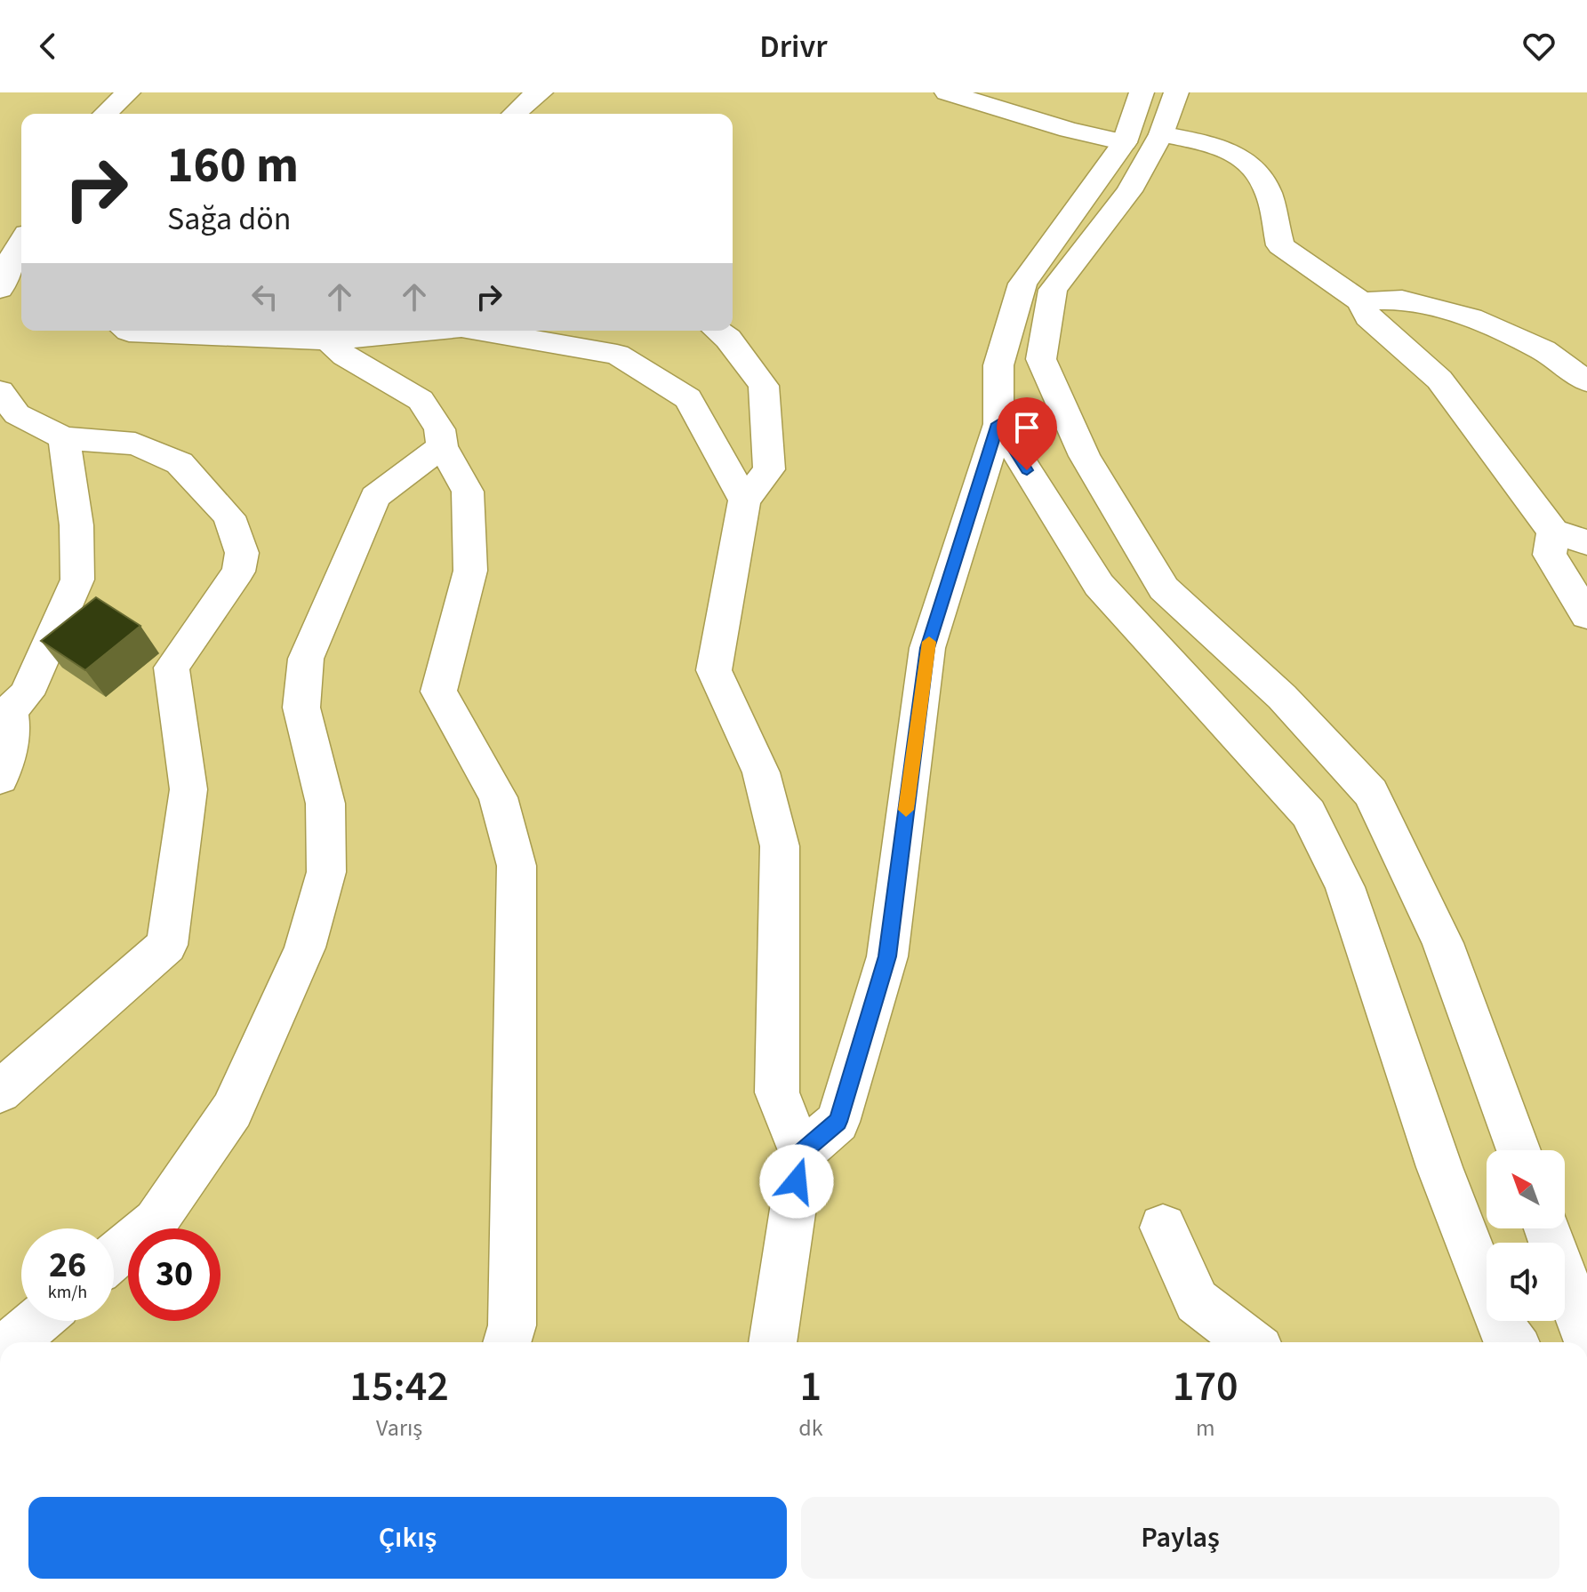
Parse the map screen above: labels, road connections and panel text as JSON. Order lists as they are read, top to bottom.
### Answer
{
  "north": "top left",
  "page": {
    "header": "Drivr",
    "turn": ["160 m", "Sağa dön"],
    "speed": "26 km/h",
    "limit": "30",
    "eta": [
      "15:42",
      "Varış",
      "1",
      "dk",
      "170",
      "m"
    ],
    "buttons": ["Çıkış", "Paylaş"]
  }
}
